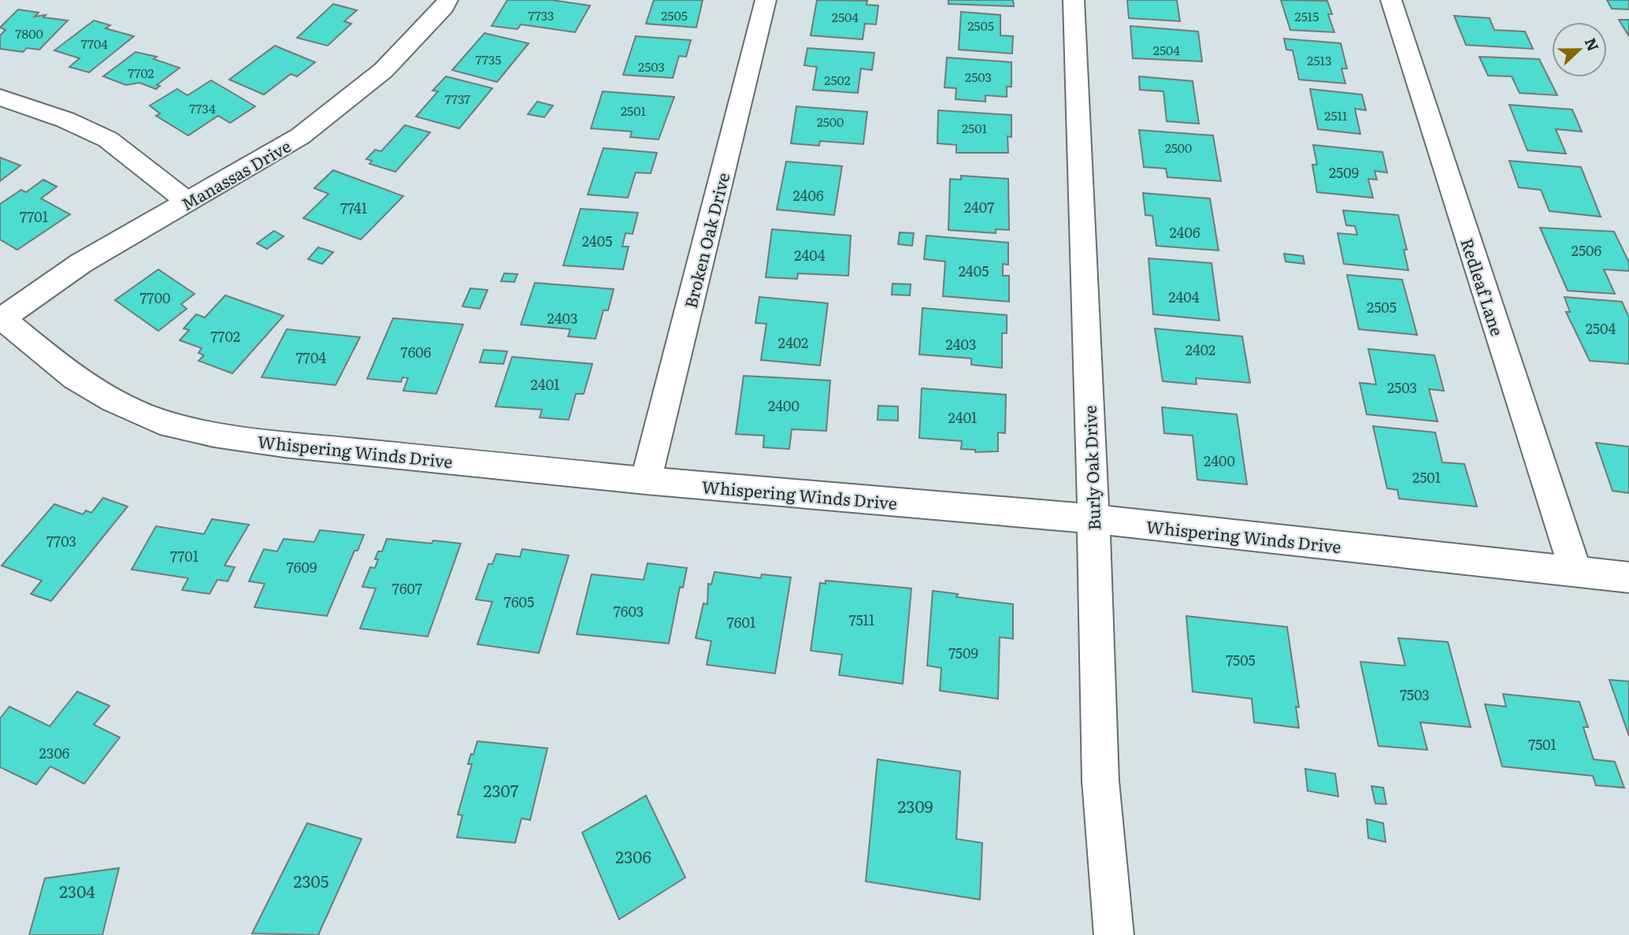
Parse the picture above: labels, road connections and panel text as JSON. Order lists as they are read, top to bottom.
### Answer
{
  "streets": {
    "street": [
      "Manassas Drive",
      "Broken Oak Drive",
      "Redleaf Lane",
      "Whispering Winds Drive",
      "Burly Oak Drive"
    ]
  },
  "crossings": [
    ["Manassas Drive", "Whispering Winds Drive"],
    ["Broken Oak Drive", "Whispering Winds Drive"],
    ["Redleaf Lane", "Whispering Winds Drive"],
    ["Whispering Winds Drive", "Burly Oak Drive"]
  ],
  "house_numbers": [
    "7733",
    "2505",
    "2515",
    "2504",
    "2505",
    "7800",
    "7704",
    "2504",
    "7735",
    "2513",
    "2503",
    "7702",
    "2503",
    "2502",
    "7737",
    "7734",
    "2501",
    "2511",
    "2500",
    "2501",
    "2500",
    "2509",
    "2406",
    "2407",
    "7741",
    "7701",
    "2406",
    "2405",
    "2506",
    "2404",
    "2405",
    "2404",
    "7700",
    "2505",
    "2403",
    "2504",
    "7702",
    "2402",
    "2403",
    "2402",
    "7606",
    "7704",
    "2401",
    "2503",
    "2400",
    "2401",
    "2400",
    "2501",
    "7703",
    "7701",
    "7609",
    "7607",
    "7605",
    "7603",
    "7511",
    "7601",
    "7509",
    "7505",
    "7503",
    "7501",
    "2306",
    "2307",
    "2309",
    "2306",
    "2305",
    "2304"
  ],
  "north": "right"
}
